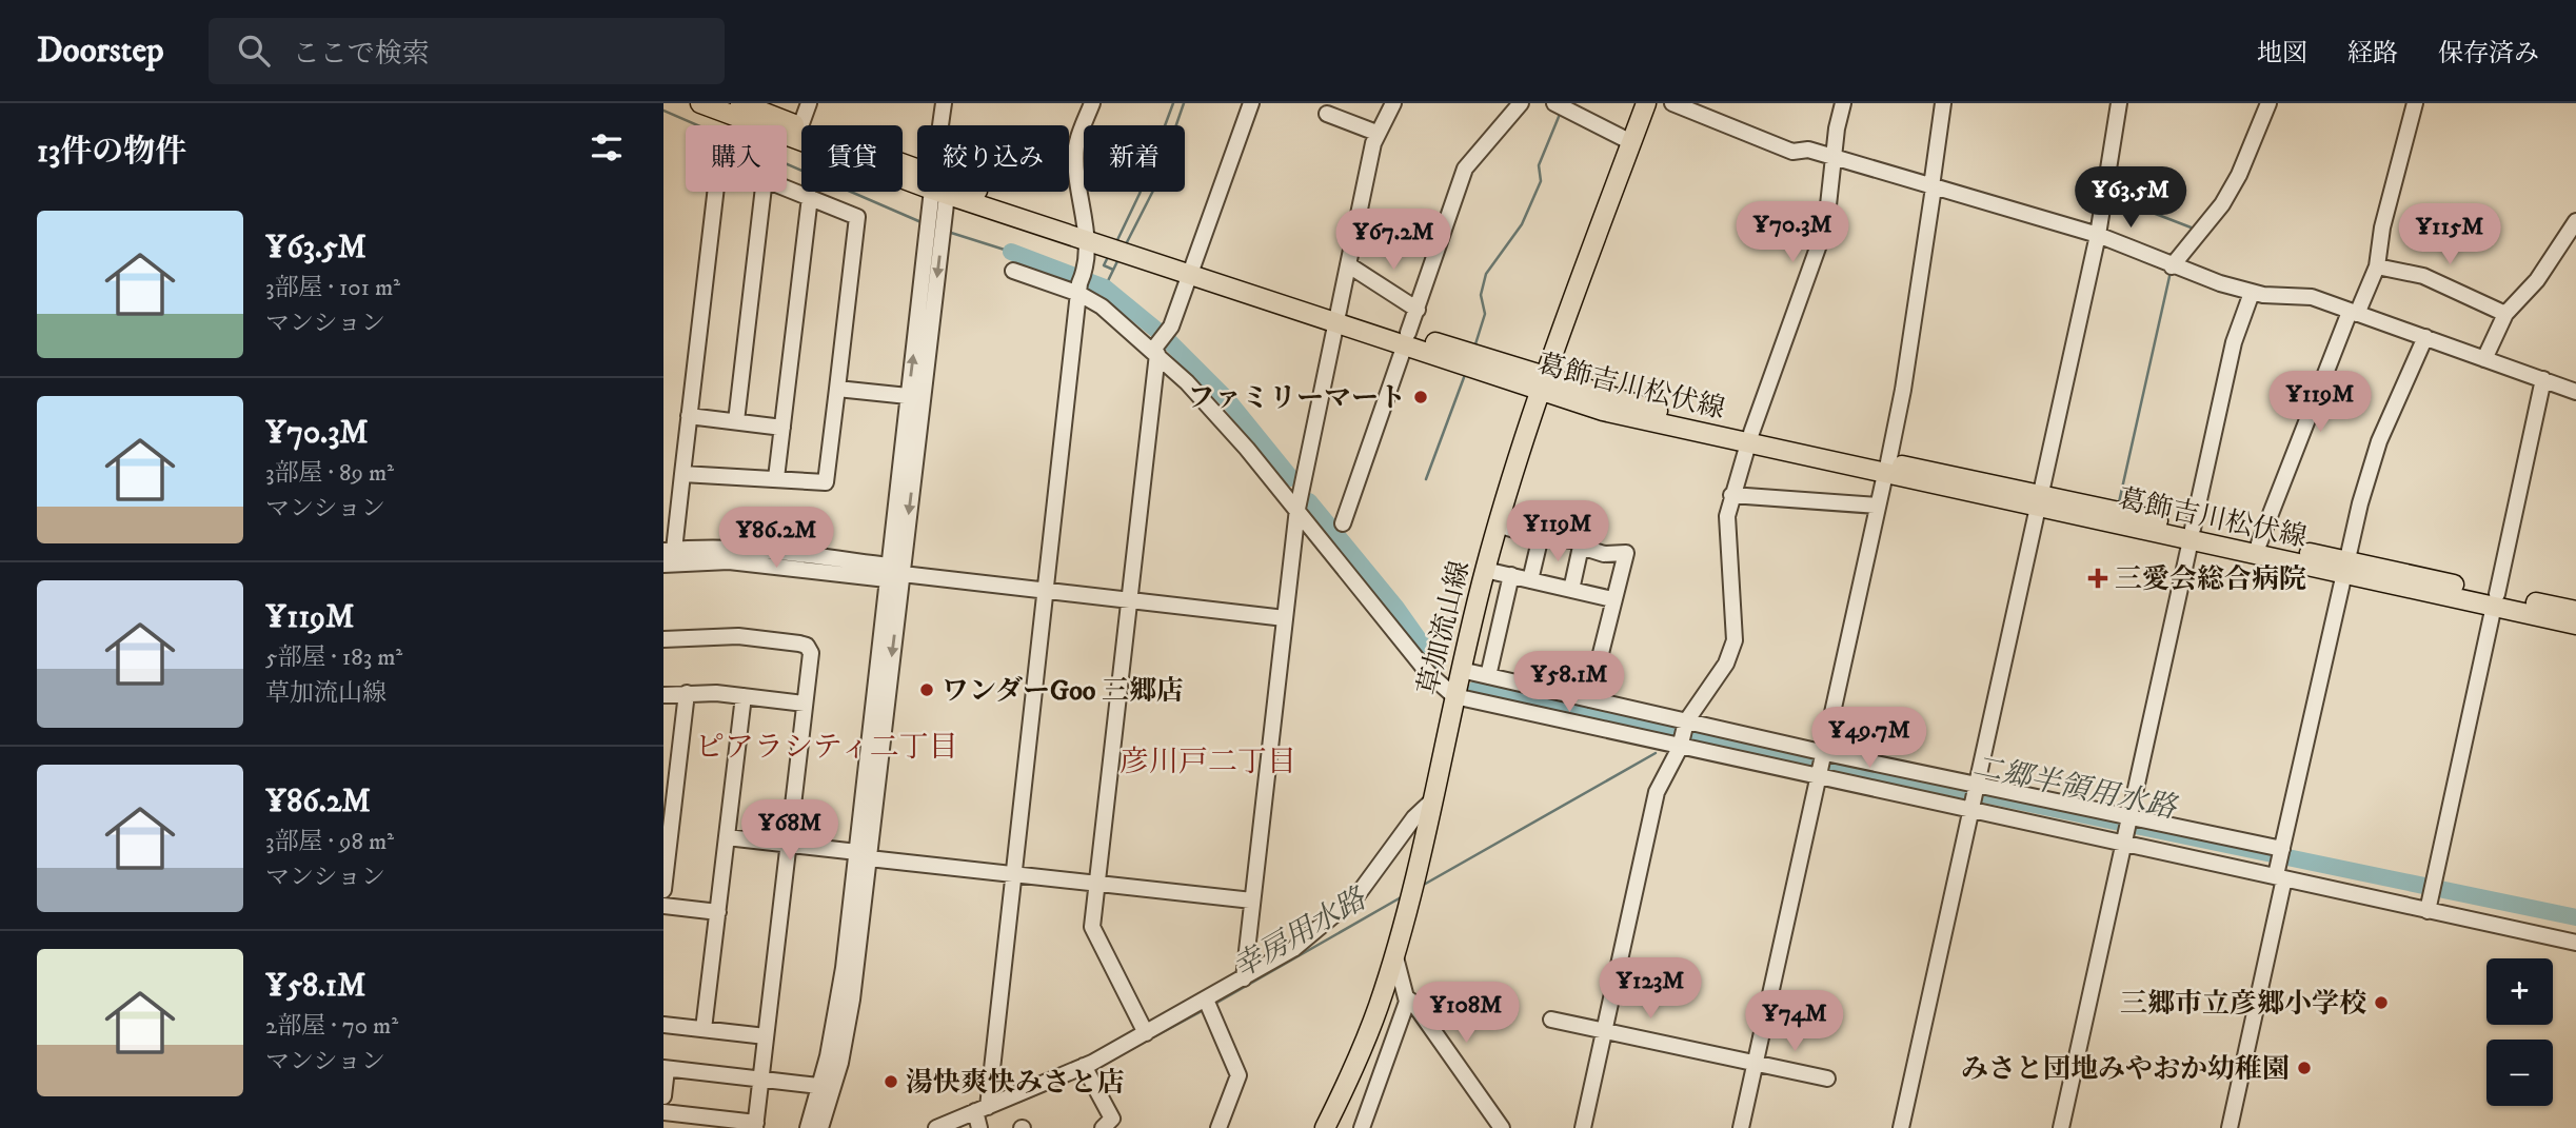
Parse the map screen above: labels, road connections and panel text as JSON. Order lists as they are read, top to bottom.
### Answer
{
  "streets": {
    "main road": ["葛飾吉川松伏線", "草加流山線"]
  },
  "crossings": [
    ["葛飾吉川松伏線", "草加流山線"]
  ],
  "districts": ["ピアラシティ二丁目", "彦川戸二丁目"],
  "water": ["二郷半領用水路", "幸房用水路"],
  "places": {
    "other": [
      "ファミリーマート",
      "ワンダーGoo 三郷店",
      "三郷市立彦郷小学校",
      "みさと団地みやおか幼稚園",
      "湯快爽快みさと店"
    ],
    "health": ["三愛会総合病院"]
  },
  "page": {
    "header": "Doorstep",
    "search": "ここで検索",
    "nav": ["地図", "経路", "保存済み"],
    "heading": "13件の物件",
    "chip": [
      "購入",
      "賃貸",
      "絞り込み",
      "新着"
    ],
    "price": [
      "¥63.5M",
      "¥70.3M",
      "¥115M",
      "¥67.2M",
      "¥119M",
      "¥119M",
      "¥86.2M",
      "¥58.1M",
      "¥49.7M",
      "¥68M",
      "¥123M",
      "¥108M",
      "¥74M"
    ],
    "list": [
      {
        "name": "¥63.5M",
        "note": "3部屋 · 101 m² · マンション"
      },
      {
        "name": "¥70.3M",
        "note": "3部屋 · 89 m² · マンション"
      },
      {
        "name": "¥119M",
        "note": "5部屋 · 183 m² · 草加流山線"
      },
      {
        "name": "¥86.2M",
        "note": "3部屋 · 98 m² · マンション"
      },
      {
        "name": "¥58.1M",
        "note": "2部屋 · 70 m² · マンション"
      }
    ],
    "map_buttons": ["+", "−"]
  }
}
